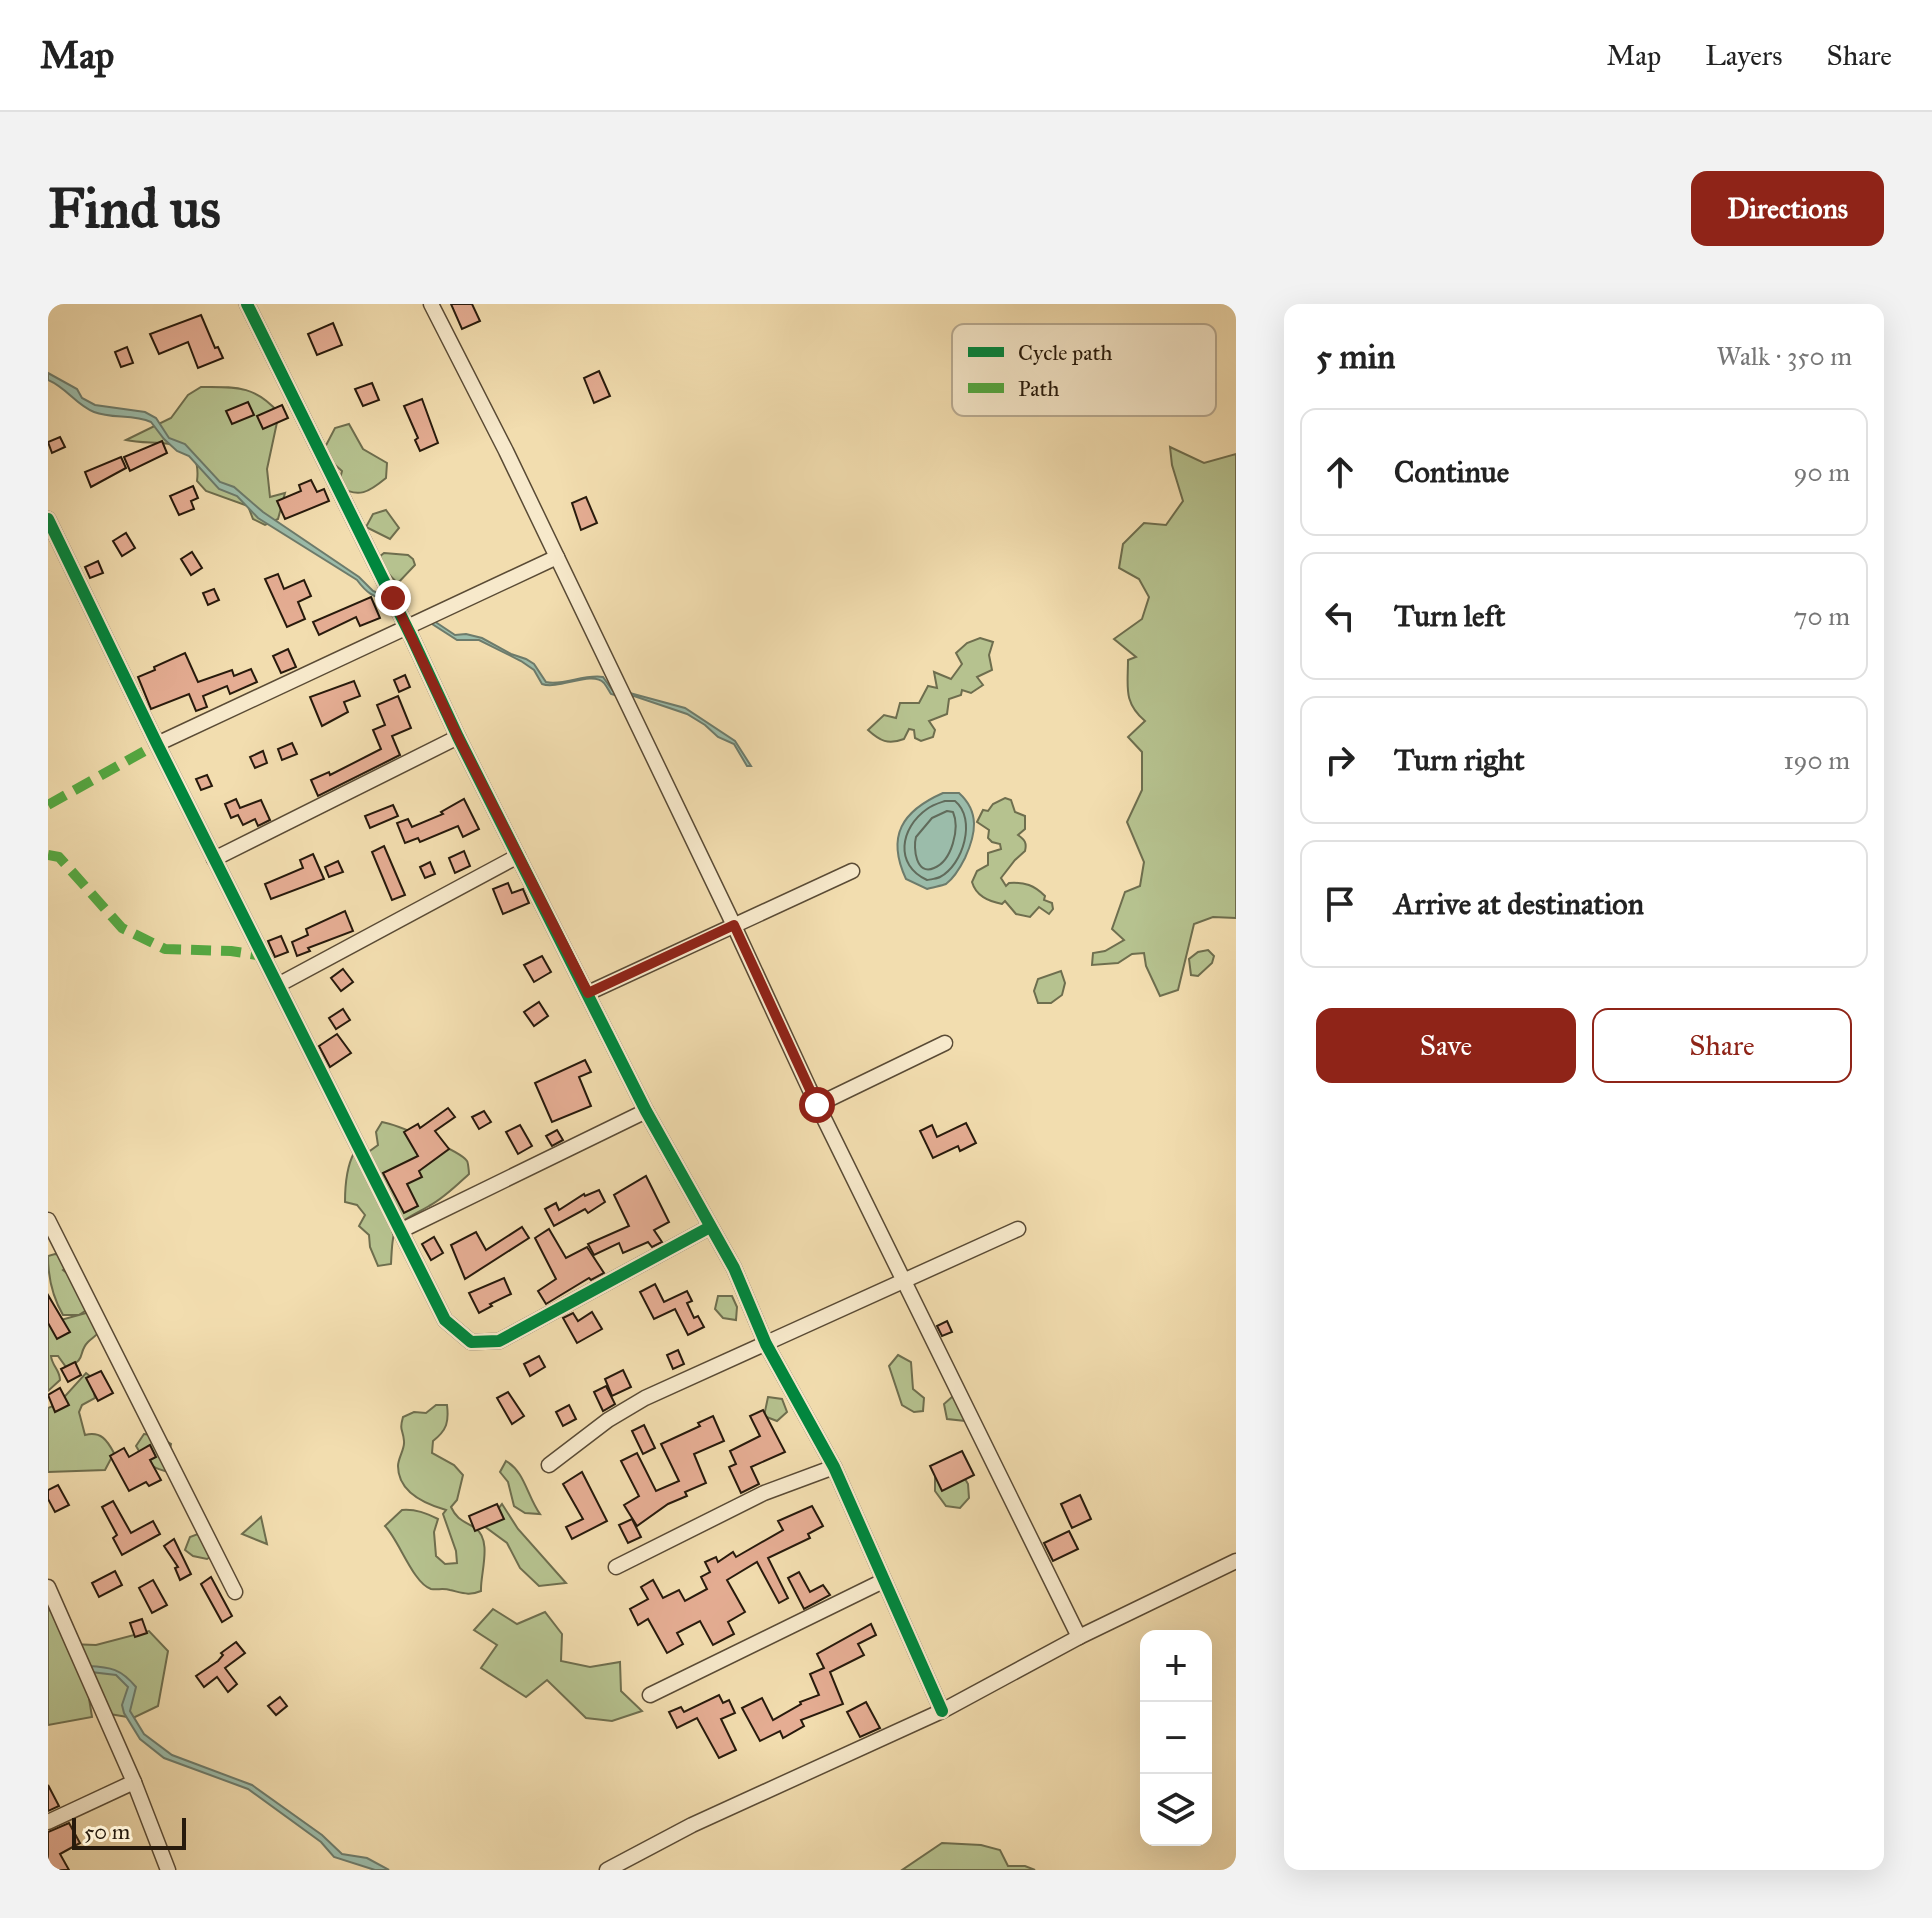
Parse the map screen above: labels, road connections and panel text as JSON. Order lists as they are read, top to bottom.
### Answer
{
  "legend": ["Cycle path", "Path"],
  "scale_bar": "50 m",
  "page": {
    "header": "Map",
    "nav": ["Map", "Layers", "Share"],
    "buttons": [
      "Directions",
      ["Save", "Share"]
    ],
    "title": "Find us",
    "heading": ["5 min", "Walk · 350 m"],
    "list": [
      ["Continue", "90 m"],
      ["Turn left", "70 m"],
      ["Turn right", "190 m"],
      "Arrive at destination"
    ],
    "map_buttons": ["+", "−"],
    "scale": "50 m"
  }
}
